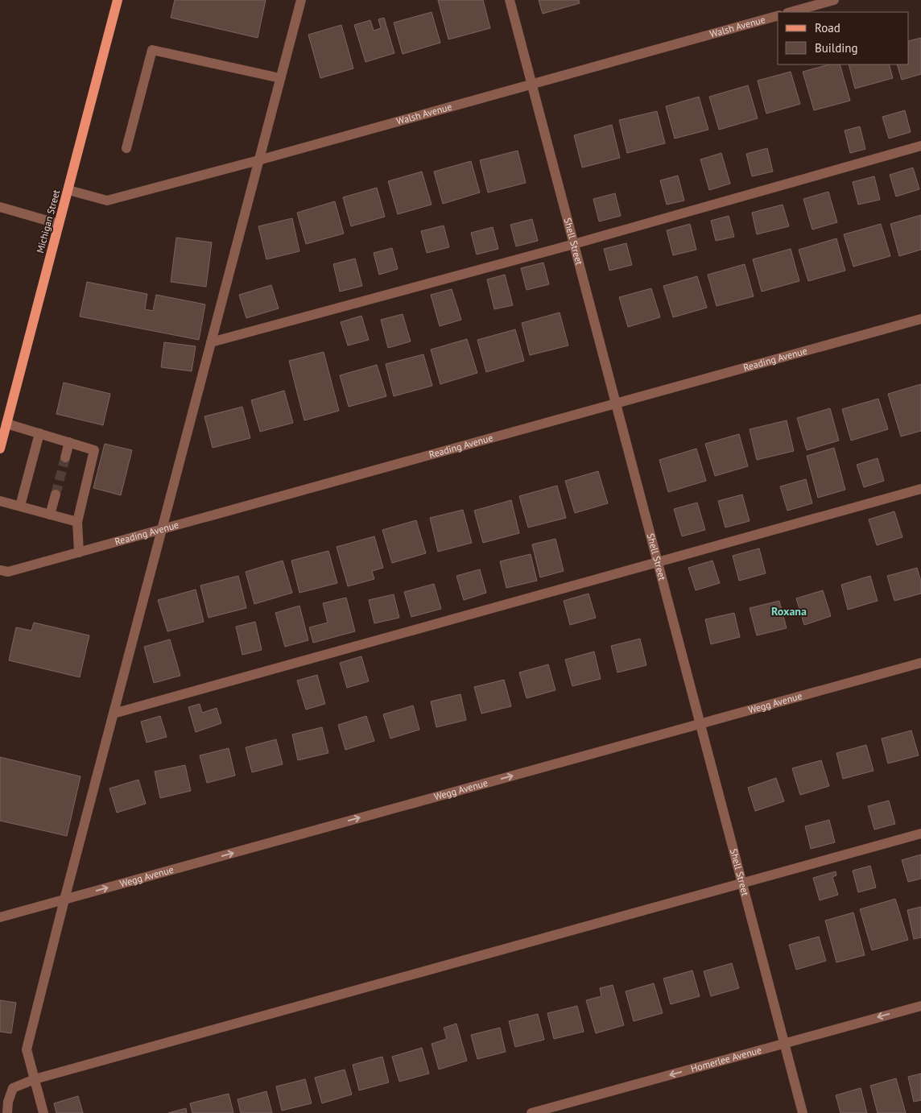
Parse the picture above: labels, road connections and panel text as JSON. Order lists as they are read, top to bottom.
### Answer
{
  "streets": {
    "main road": ["Michigan Street"],
    "street": [
      "Walsh Avenue",
      "Shell Street",
      "Reading Avenue",
      "Wegg Avenue",
      "Homerlee Avenue"
    ]
  },
  "crossings": [
    ["Walsh Avenue", "Michigan Street"],
    ["Walsh Avenue", "Shell Street"],
    ["Shell Street", "Reading Avenue"],
    ["Shell Street", "Wegg Avenue"],
    ["Shell Street", "Homerlee Avenue"]
  ],
  "one_way": ["Wegg Avenue", "Homerlee Avenue"],
  "districts": ["Roxana"],
  "legend": ["Road", "Building"]
}
